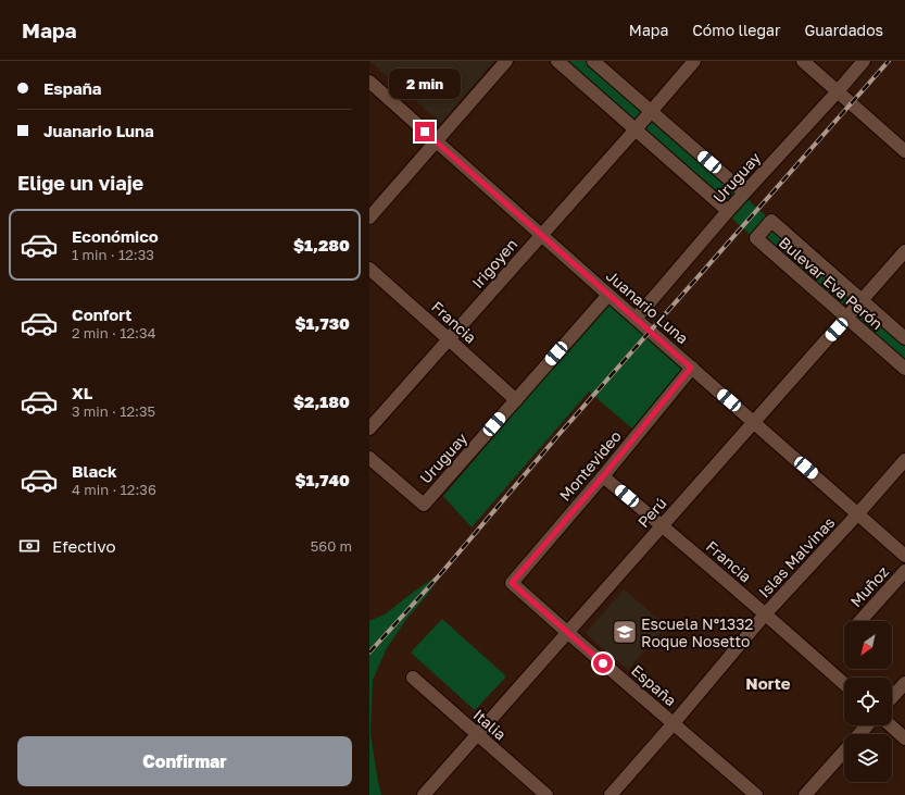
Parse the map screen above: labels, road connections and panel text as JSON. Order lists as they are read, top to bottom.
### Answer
{
  "streets": {
    "street": [
      "Uruguay",
      "Irigoyen",
      "Bulevar Eva Perón",
      "Juanario Luna",
      "Francia",
      "Montevideo",
      "Perú",
      "Islas Malvinas",
      "Muñoz",
      "España",
      "Italia"
    ]
  },
  "crossings": [
    ["Uruguay", "Juanario Luna"],
    ["Uruguay", "Francia"],
    ["Irigoyen", "Juanario Luna"],
    ["Irigoyen", "Francia"],
    ["Bulevar Eva Perón", "Perú"],
    ["Juanario Luna", "Montevideo"],
    ["Juanario Luna", "Perú"],
    ["Juanario Luna", "Islas Malvinas"],
    ["Francia", "Montevideo"],
    ["Francia", "Perú"],
    ["Francia", "Islas Malvinas"],
    ["Montevideo", "España"],
    ["Perú", "España"],
    ["Perú", "Italia"],
    ["Islas Malvinas", "España"]
  ],
  "districts": ["Norte"],
  "places": {
    "school or university": ["Escuela N°1332 Roque Nosetto"]
  },
  "north": "bottom left",
  "page": {
    "header": "Mapa",
    "nav": ["Mapa", "Cómo llegar", "Guardados"],
    "banner": ["España", "Juanario Luna"],
    "bubble": "2 min",
    "heading": "Elige un viaje",
    "list": [
      {
        "name": "Económico",
        "note": "1 min · 12:33",
        "value": "$1,280"
      },
      {
        "name": "Confort",
        "note": "2 min · 12:34",
        "value": "$1,730"
      },
      {
        "name": "XL",
        "note": "3 min · 12:35",
        "value": "$2,180"
      },
      {
        "name": "Black",
        "note": "4 min · 12:36",
        "value": "$1,740"
      }
    ],
    "pay": ["Efectivo", "560 m"],
    "buttons": "Confirmar"
  }
}
